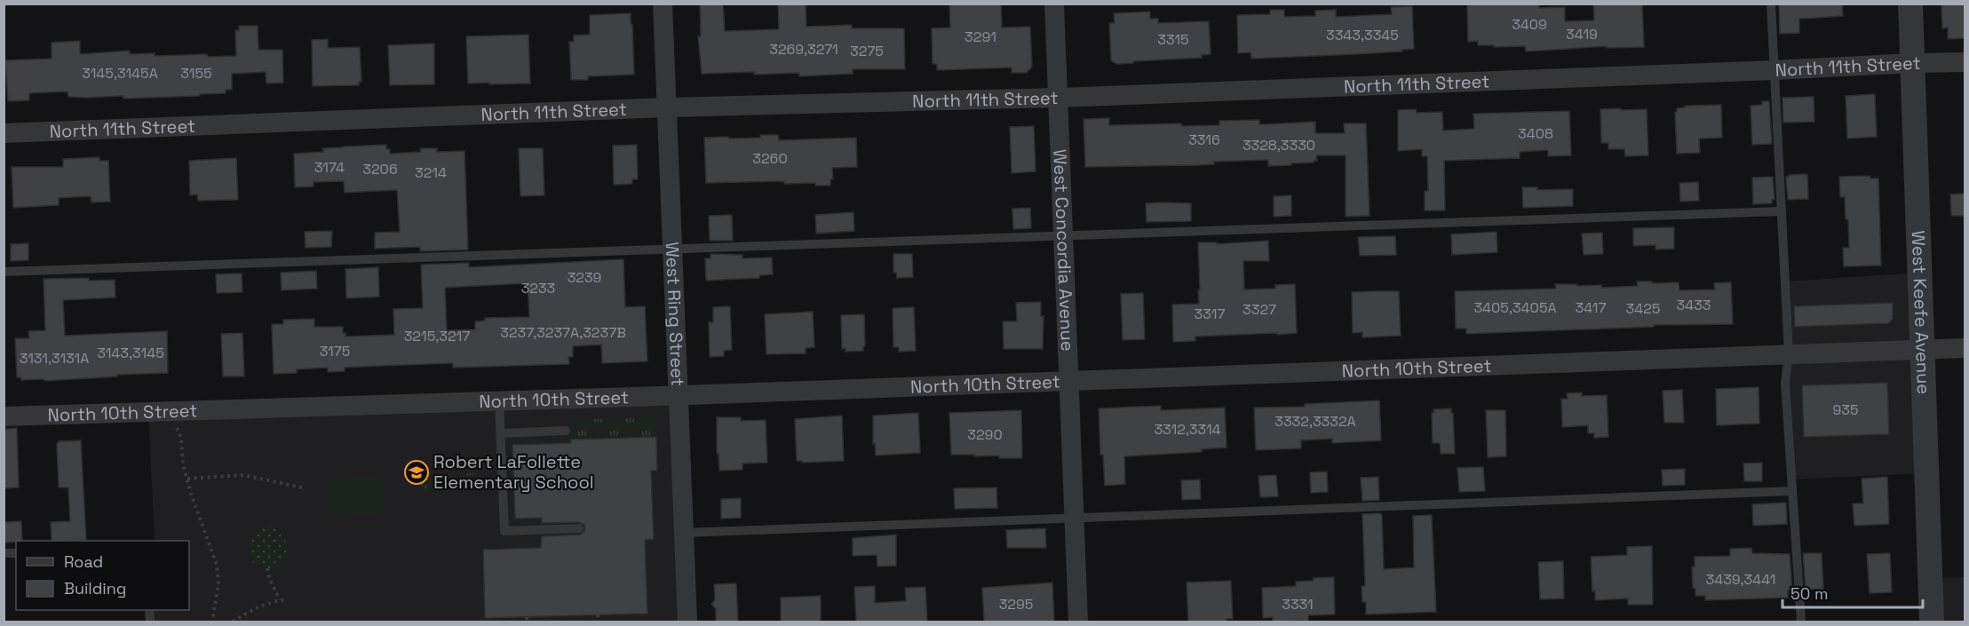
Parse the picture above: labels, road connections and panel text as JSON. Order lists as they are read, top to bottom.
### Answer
{
  "streets": {
    "street": [
      "North 11th Street",
      "West Concordia Avenue",
      "West Ring Street",
      "West Keefe Avenue",
      "North 10th Street"
    ]
  },
  "crossings": [
    ["North 11th Street", "West Concordia Avenue"],
    ["North 11th Street", "West Ring Street"],
    ["North 11th Street", "West Keefe Avenue"],
    ["West Concordia Avenue", "North 10th Street"],
    ["West Ring Street", "North 10th Street"],
    ["West Keefe Avenue", "North 10th Street"]
  ],
  "places": {
    "school or university": ["Robert LaFollette Elementary School"]
  },
  "house_numbers": [
    "3409",
    "3419",
    "3343,3345",
    "3291",
    "3315",
    "3269,3271",
    "3275",
    "3145,3145A",
    "3155",
    "3408",
    "3316",
    "3328,3330",
    "3260",
    "3174",
    "3206",
    "3214",
    "3239",
    "3233",
    "3433",
    "3405,3405A",
    "3417",
    "3425",
    "3327",
    "3317",
    "3237,3237A,3237B",
    "3215,3217",
    "3175",
    "3143,3145",
    "3131,3131A",
    "935",
    "3332,3332A",
    "3312,3314",
    "3290",
    "3439,3441",
    "3295",
    "3331"
  ],
  "legend": ["Road", "Building"],
  "scale_bar": "50 m"
}
